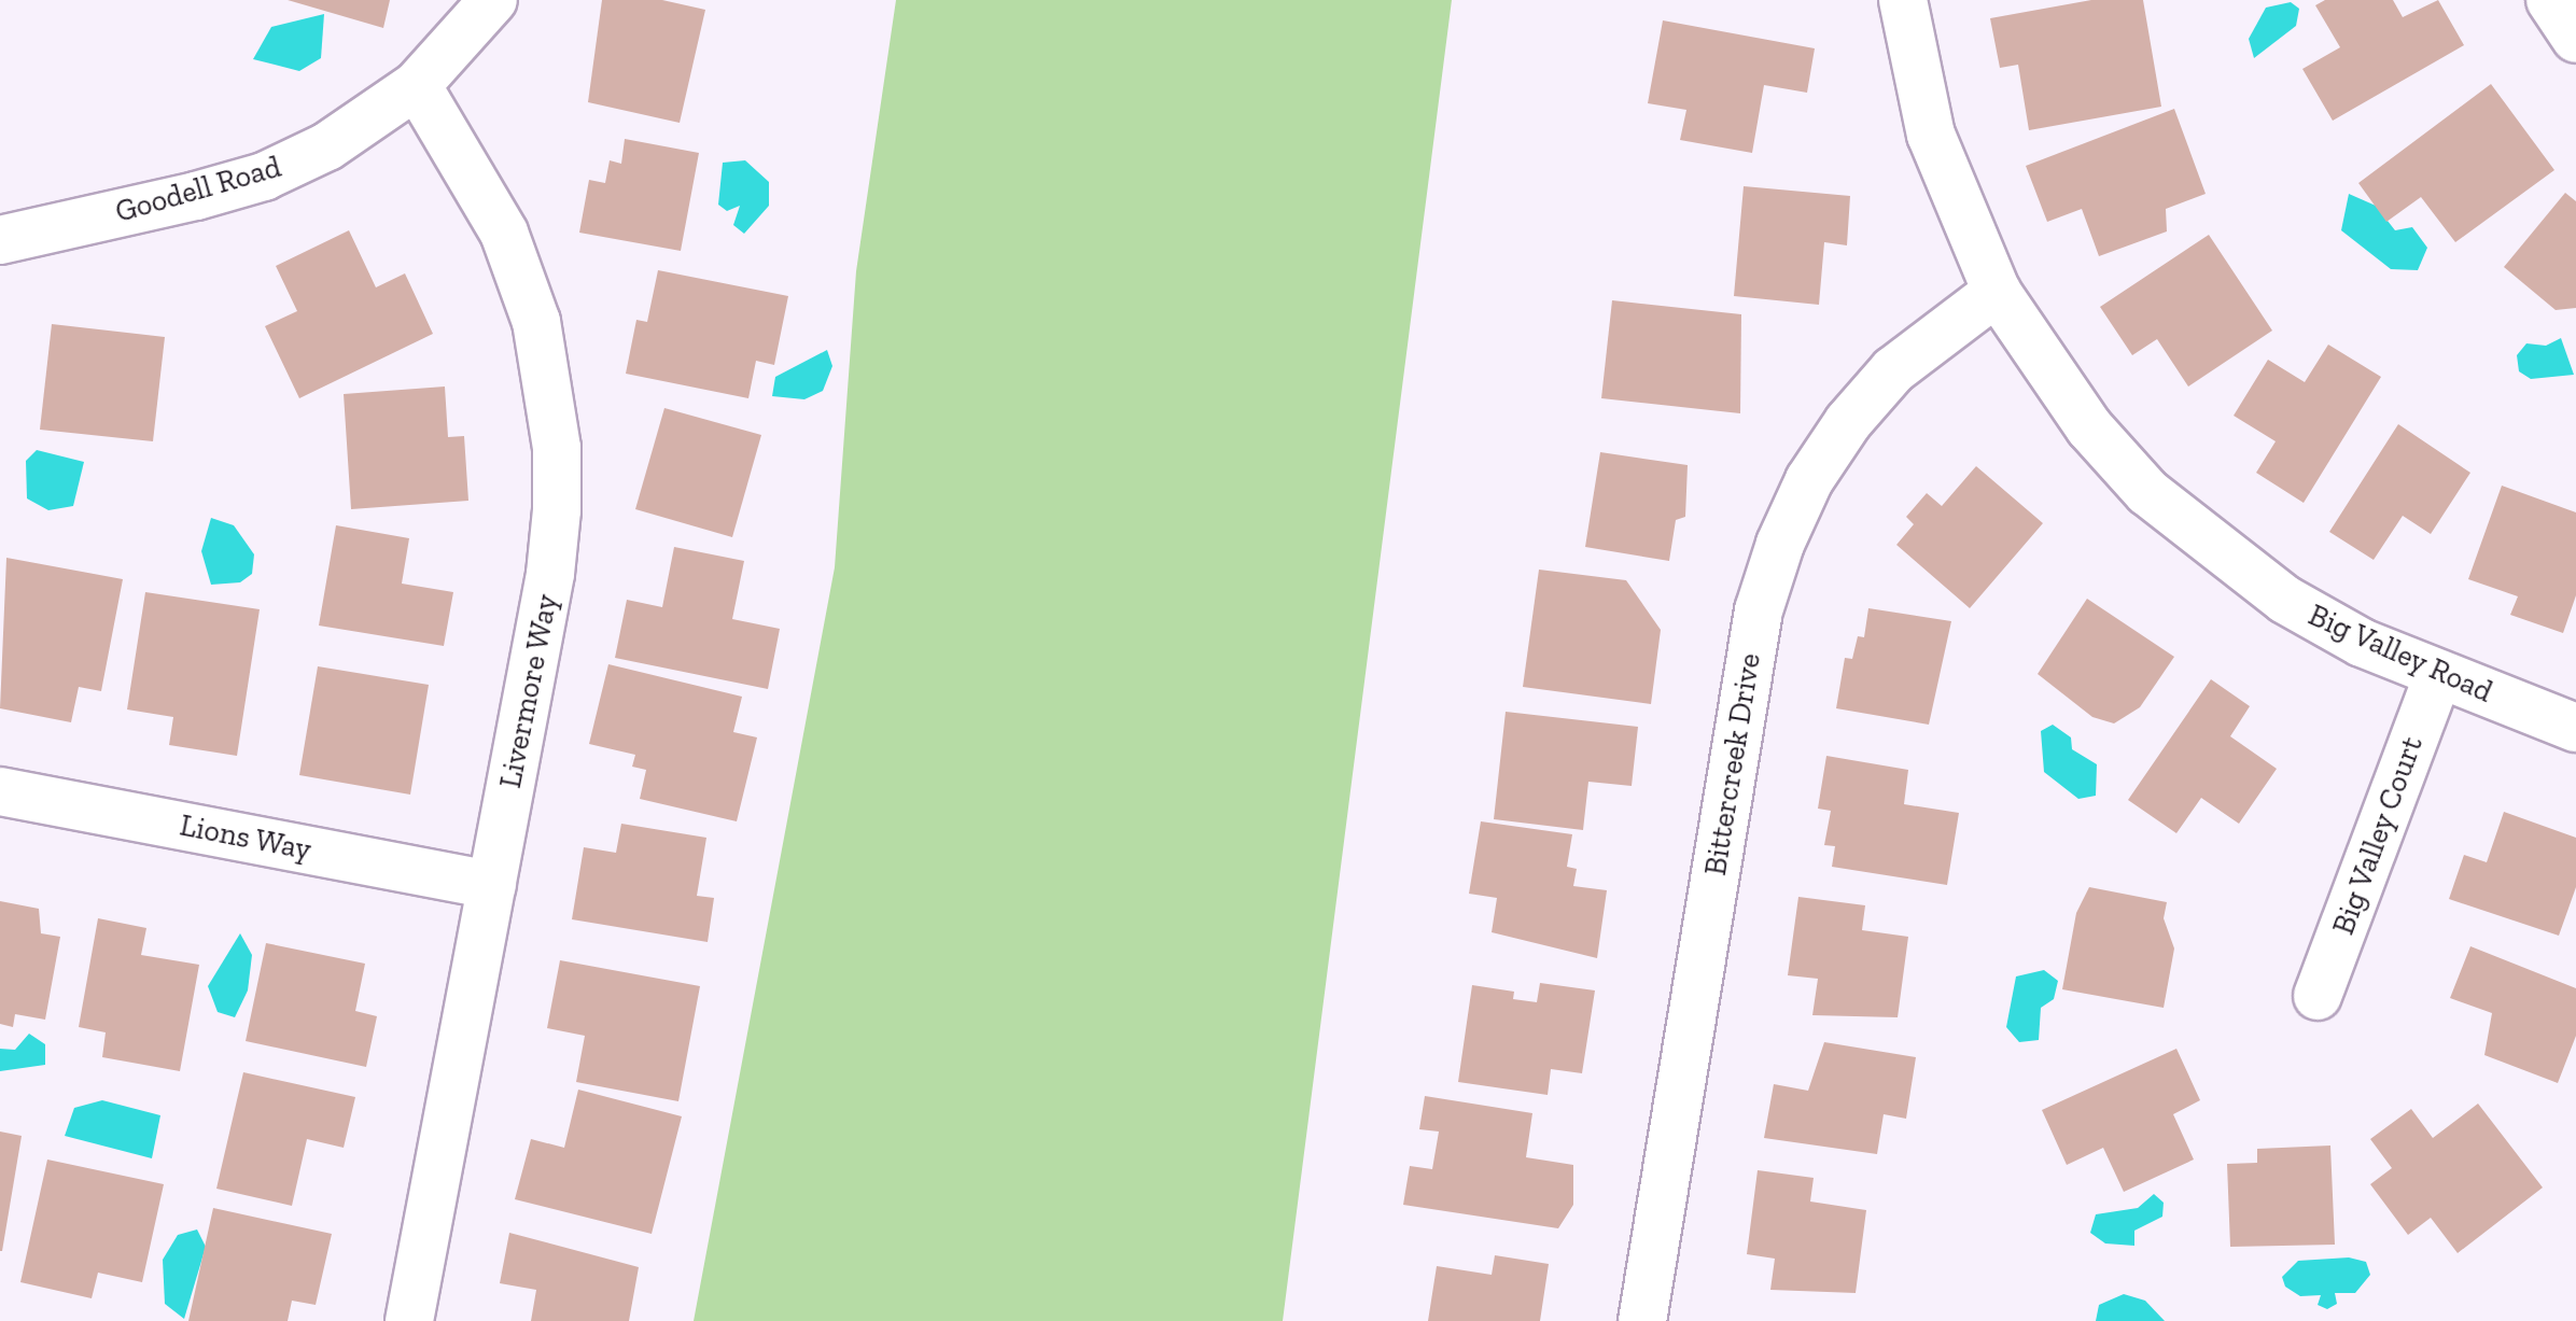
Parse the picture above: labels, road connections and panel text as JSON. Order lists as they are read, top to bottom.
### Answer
{
  "streets": {
    "street": [
      "Goodell Road",
      "Big Valley Road",
      "Livermore Way",
      "Bittercreek Drive",
      "Big Valley Court",
      "Lions Way"
    ]
  },
  "crossings": [
    ["Goodell Road", "Livermore Way"],
    ["Big Valley Road", "Bittercreek Drive"],
    ["Big Valley Road", "Big Valley Court"],
    ["Livermore Way", "Lions Way"]
  ]
}
